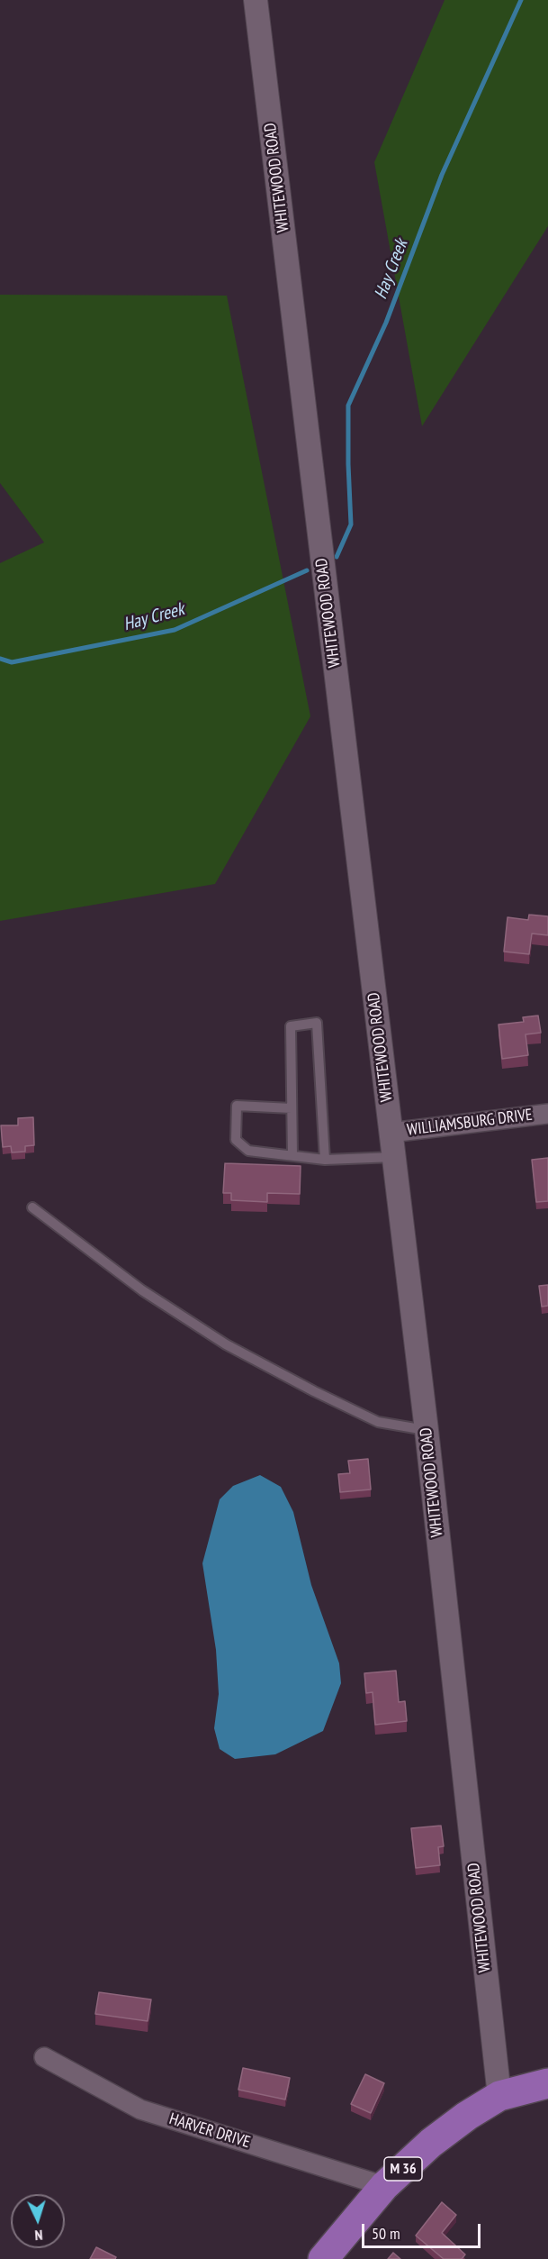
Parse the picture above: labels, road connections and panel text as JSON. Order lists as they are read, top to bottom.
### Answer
{
  "streets": {
    "main road": ["M 36"],
    "street": ["WHITEWOOD ROAD", "WILLIAMSBURG DRIVE", "HARVER DRIVE"]
  },
  "crossings": [
    ["WHITEWOOD ROAD", "WILLIAMSBURG DRIVE"],
    ["WHITEWOOD ROAD", "M 36"],
    ["HARVER DRIVE", "M 36"]
  ],
  "water": ["Hay Creek"],
  "scale_bar": "50 m",
  "north": "bottom"
}
